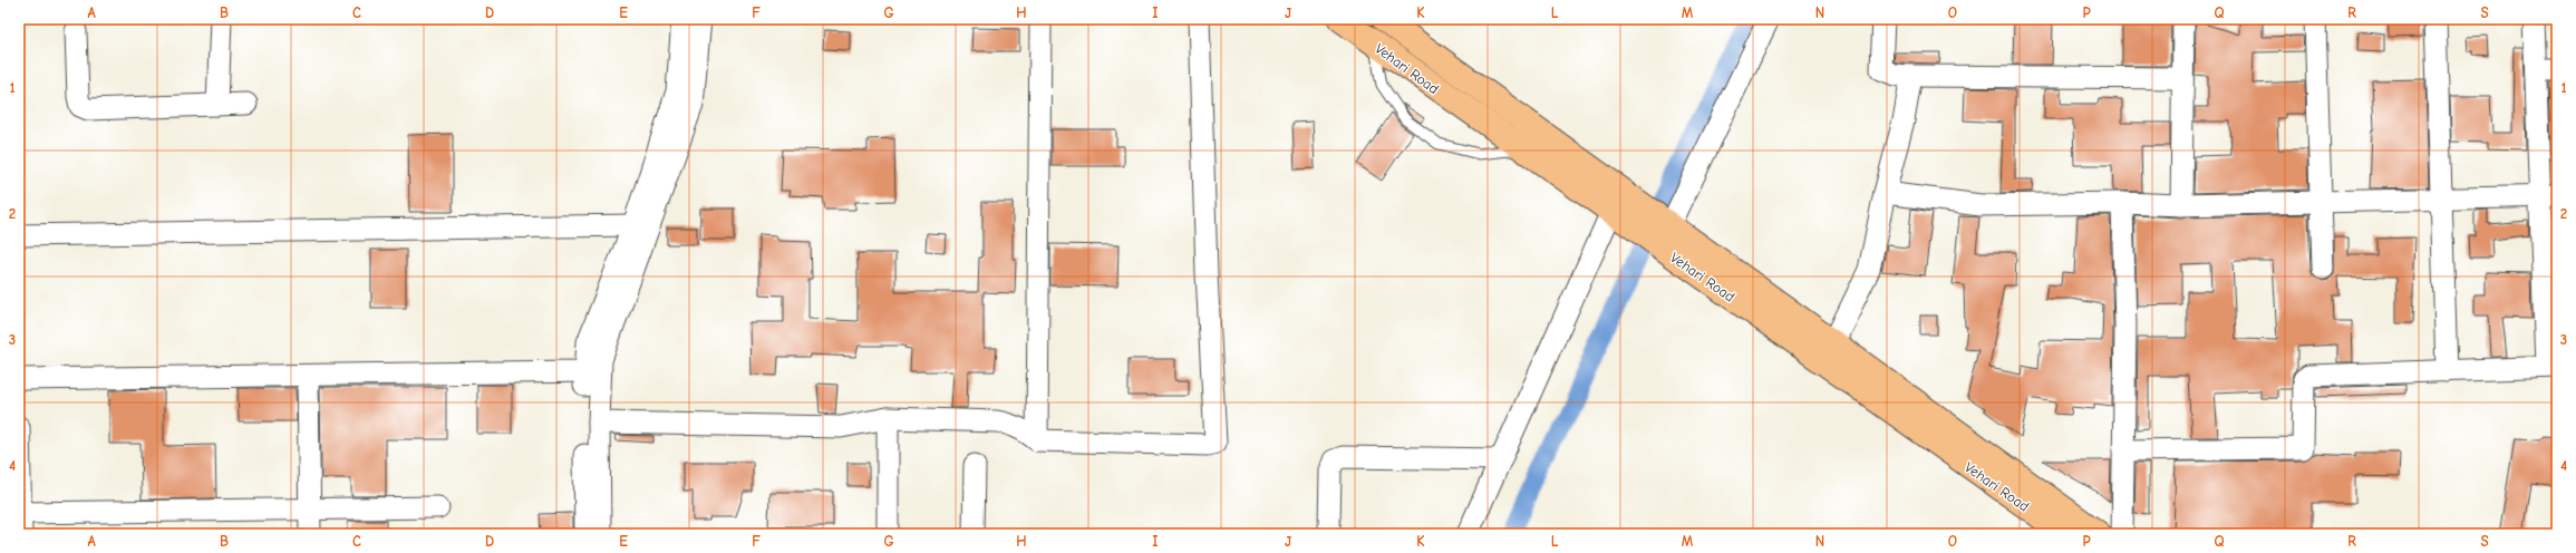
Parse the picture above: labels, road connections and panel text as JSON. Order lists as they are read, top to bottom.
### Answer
{
  "streets": {
    "main road": ["Vehari Road"]
  },
  "grid": {
    "columns": [
      "A",
      "B",
      "C",
      "D",
      "E",
      "F",
      "G",
      "H",
      "I",
      "J",
      "K",
      "L",
      "M",
      "N",
      "O",
      "P",
      "Q",
      "R",
      "S"
    ],
    "rows": [
      "1",
      "2",
      "3",
      "4"
    ]
  }
}
